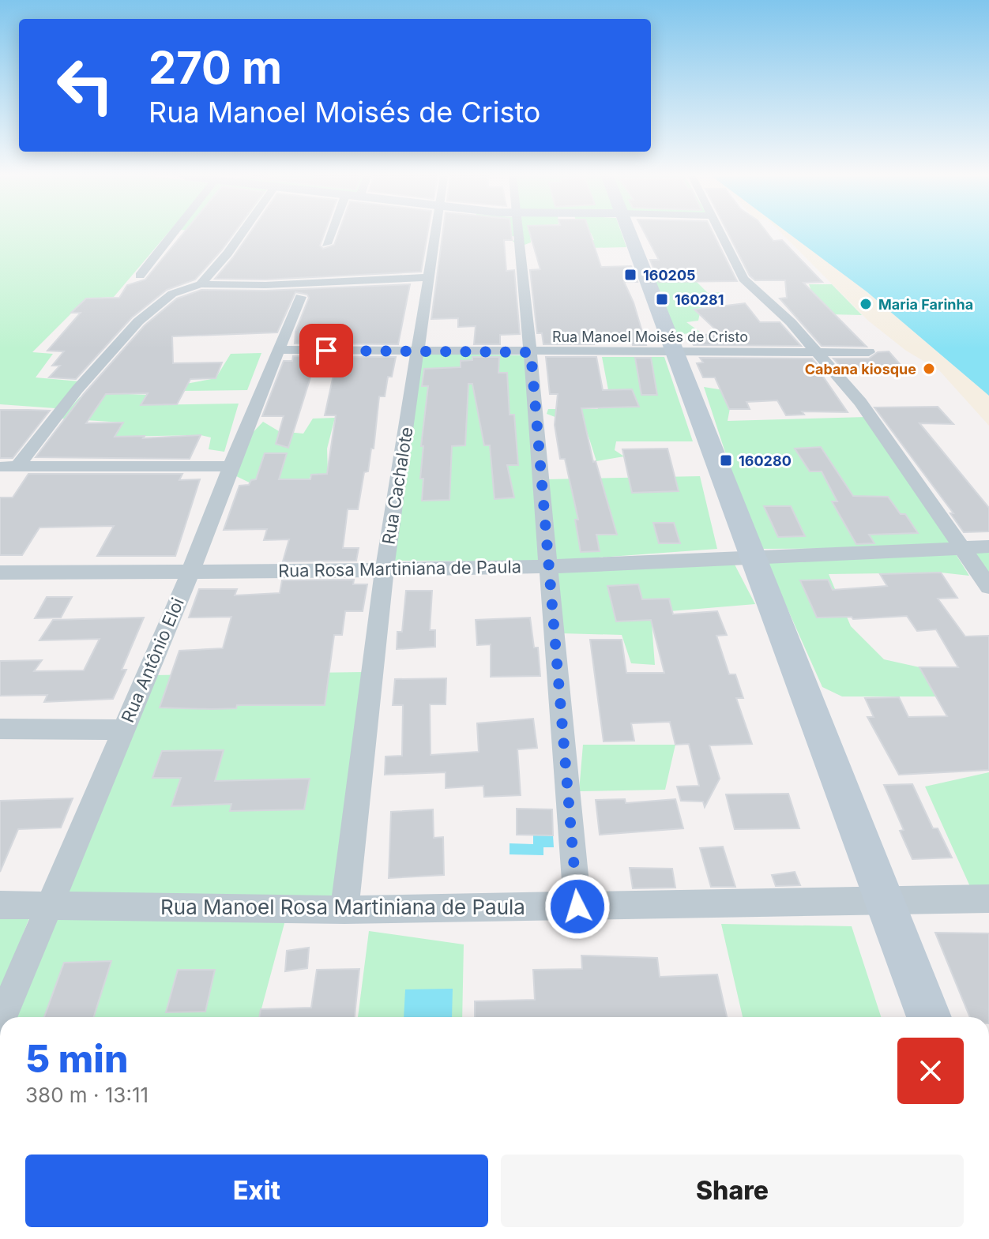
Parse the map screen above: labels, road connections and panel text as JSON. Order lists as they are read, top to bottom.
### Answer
{
  "streets": {
    "street": [
      "Rua Manoel Moisés de Cristo",
      "Rua Cachalote",
      "Rua Rosa Martiniana de Paula",
      "Rua Antônio Eloi",
      "Rua Manoel Rosa Martiniana de Paula"
    ]
  },
  "crossings": [
    ["Rua Manoel Moisés de Cristo", "Rua Cachalote"],
    ["Rua Manoel Moisés de Cristo", "Rua Antônio Eloi"],
    ["Rua Cachalote", "Rua Rosa Martiniana de Paula"],
    ["Rua Cachalote", "Rua Manoel Rosa Martiniana de Paula"],
    ["Rua Rosa Martiniana de Paula", "Rua Antônio Eloi"],
    ["Rua Antônio Eloi", "Rua Manoel Rosa Martiniana de Paula"]
  ],
  "places": {
    "transit": ["160205", "160281", "160280"],
    "other": ["Maria Farinha", "Cabana kiosque"]
  },
  "page": {
    "turn": ["270 m", "Rua Manoel Moisés de Cristo"],
    "heading": ["5 min", "380 m · 13:11"],
    "buttons": ["Exit", "Share"]
  }
}
